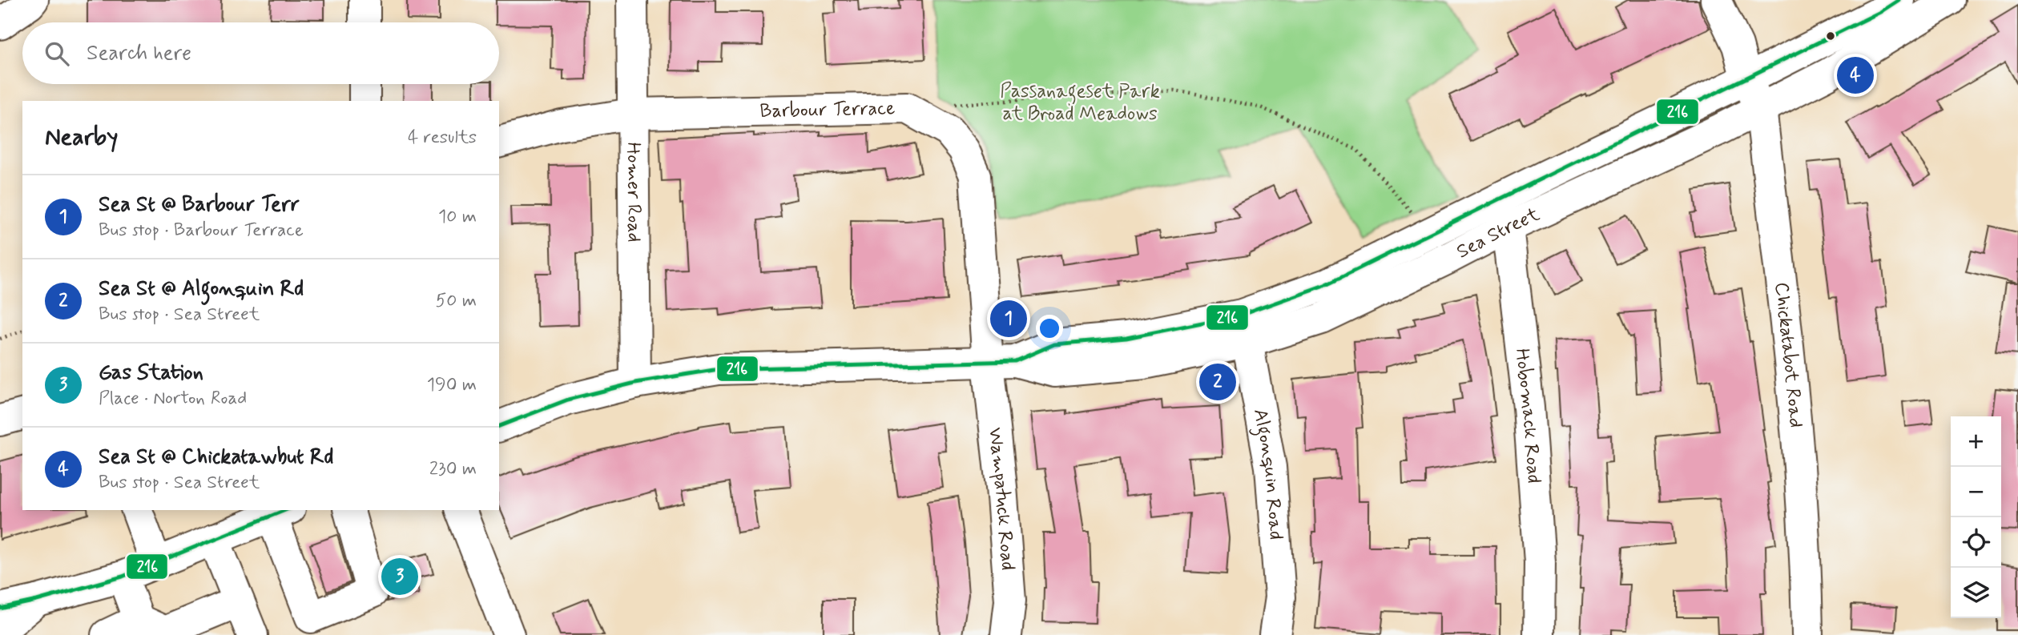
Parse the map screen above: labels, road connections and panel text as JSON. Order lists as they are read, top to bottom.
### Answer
{
  "streets": {
    "street": [
      "Barbour Terrace",
      "Homer Road",
      "Sea Street",
      "Chickatabot Road",
      "Hobomack Road",
      "Algonquin Road",
      "Wampatuck Road"
    ]
  },
  "crossings": [
    ["Barbour Terrace", "Homer Road"],
    ["Barbour Terrace", "Sea Street"],
    ["Barbour Terrace", "Wampatuck Road"],
    ["Homer Road", "Sea Street"],
    ["Sea Street", "Chickatabot Road"],
    ["Sea Street", "Hobomack Road"],
    ["Sea Street", "Algonquin Road"],
    ["Sea Street", "Wampatuck Road"]
  ],
  "parks": ["Passanageset Park at Broad Meadows"],
  "lines": ["transit line 216"],
  "page": {
    "search": "Search here",
    "pins": [
      "4",
      "1",
      "2",
      "3"
    ],
    "heading": ["Nearby", "4 results"],
    "list": [
      {
        "mark": "1",
        "name": "Sea St @ Barbour Terr",
        "note": "Bus stop · Barbour Terrace",
        "value": "10 m"
      },
      {
        "mark": "2",
        "name": "Sea St @ Algonquin Rd",
        "note": "Bus stop · Sea Street",
        "value": "50 m"
      },
      {
        "mark": "3",
        "name": "Gas Station",
        "note": "Place · Norton Road",
        "value": "190 m"
      },
      {
        "mark": "4",
        "name": "Sea St @ Chickatawbut Rd",
        "note": "Bus stop · Sea Street",
        "value": "230 m"
      }
    ],
    "map_buttons": ["+", "−"]
  }
}
